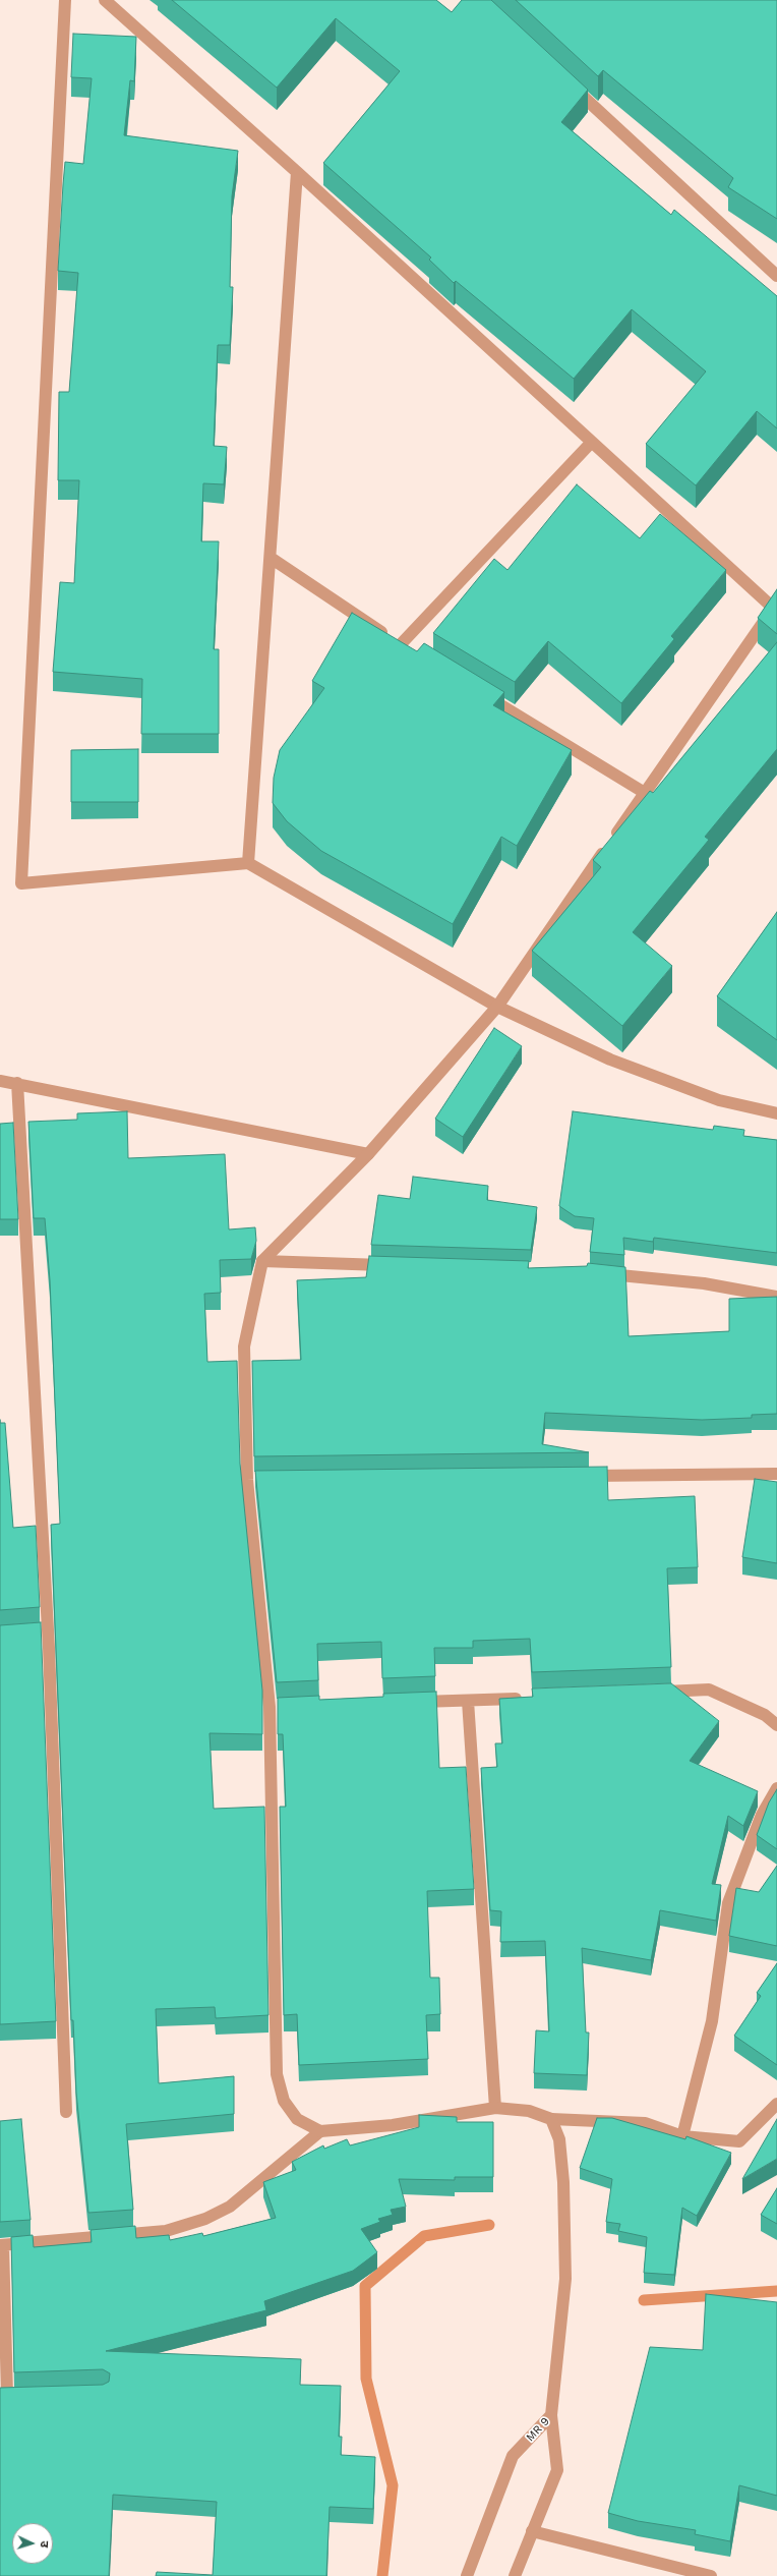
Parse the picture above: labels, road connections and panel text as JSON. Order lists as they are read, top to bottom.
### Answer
{
  "streets": {
    "street": ["MR 9"]
  },
  "north": "right"
}
